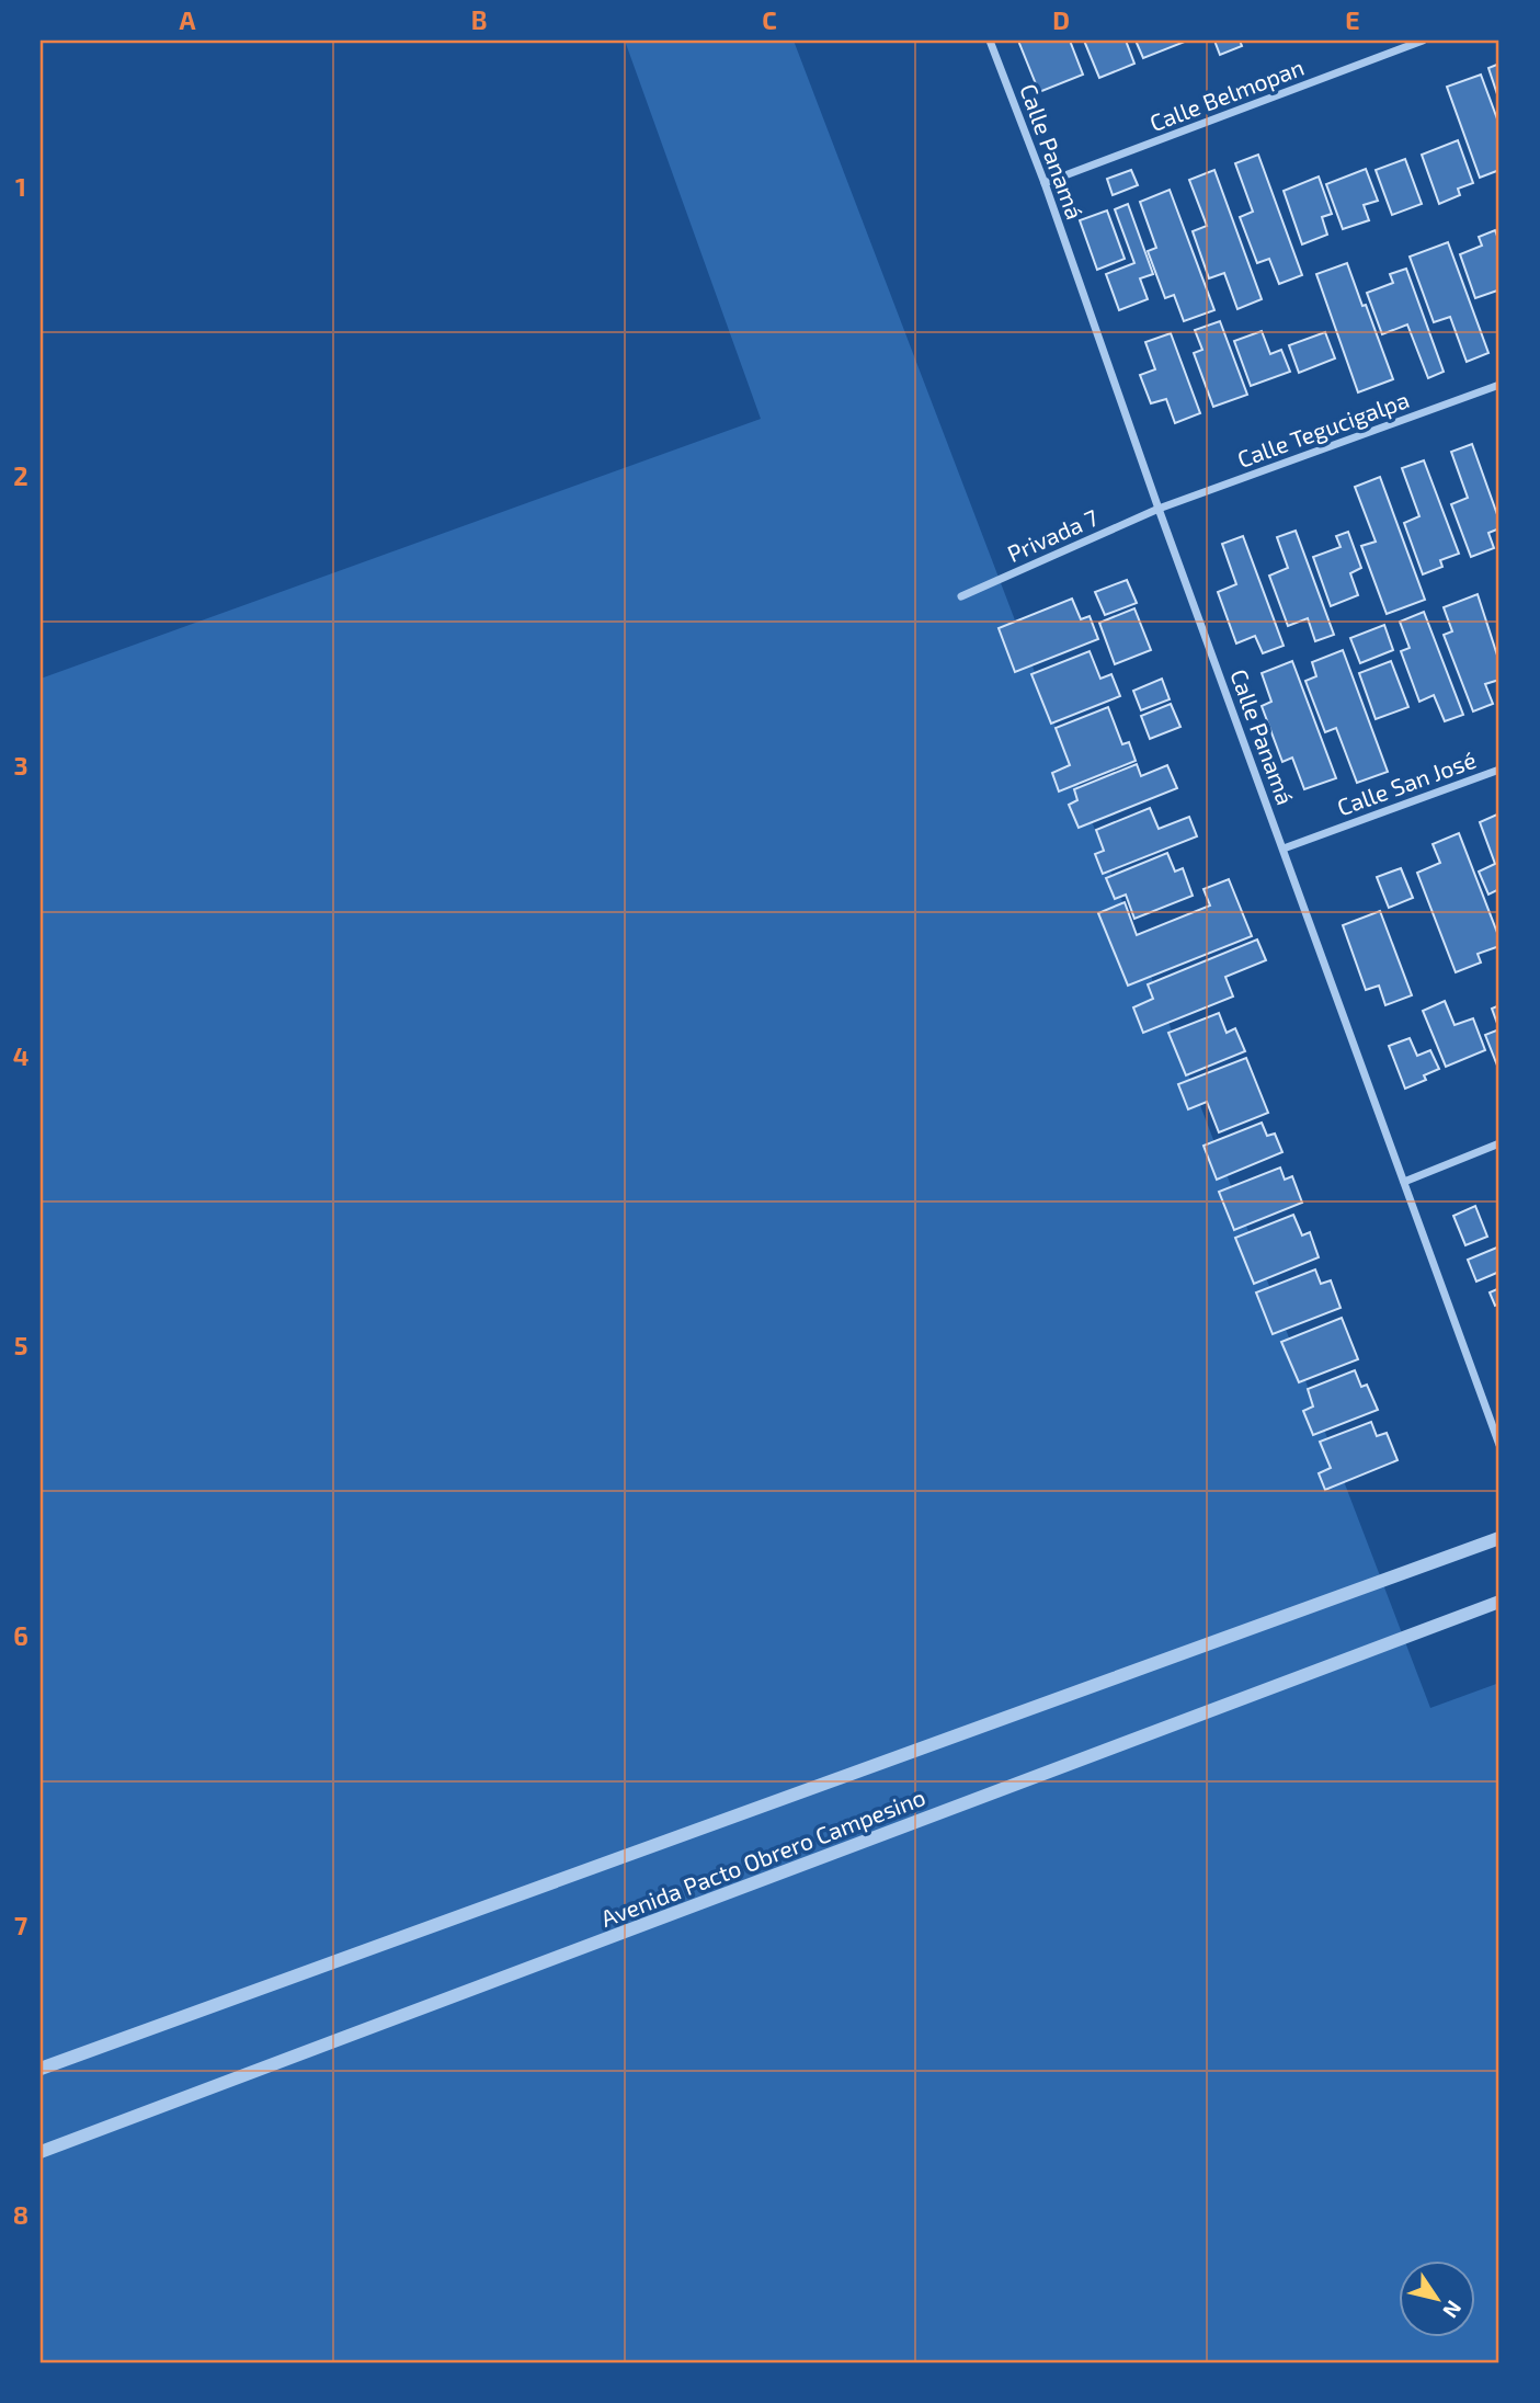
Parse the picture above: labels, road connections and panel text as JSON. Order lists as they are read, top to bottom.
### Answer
{
  "streets": {
    "street": [
      "Calle Belmopan",
      "Calle Panamá",
      "Calle Tegucigalpa",
      "Privada 7",
      "Calle San José",
      "Avenida Pacto Obrero Campesino"
    ]
  },
  "crossings": [
    ["Calle Belmopan", "Calle Panamá"],
    ["Calle Panamá", "Calle Tegucigalpa"],
    ["Calle Panamá", "Privada 7"],
    ["Calle Panamá", "Calle San José"],
    ["Calle Tegucigalpa", "Privada 7"]
  ],
  "north": "bottom right",
  "grid": {
    "columns": [
      "A",
      "B",
      "C",
      "D",
      "E"
    ],
    "rows": [
      "1",
      "2",
      "3",
      "4",
      "5",
      "6",
      "7",
      "8"
    ]
  }
}
